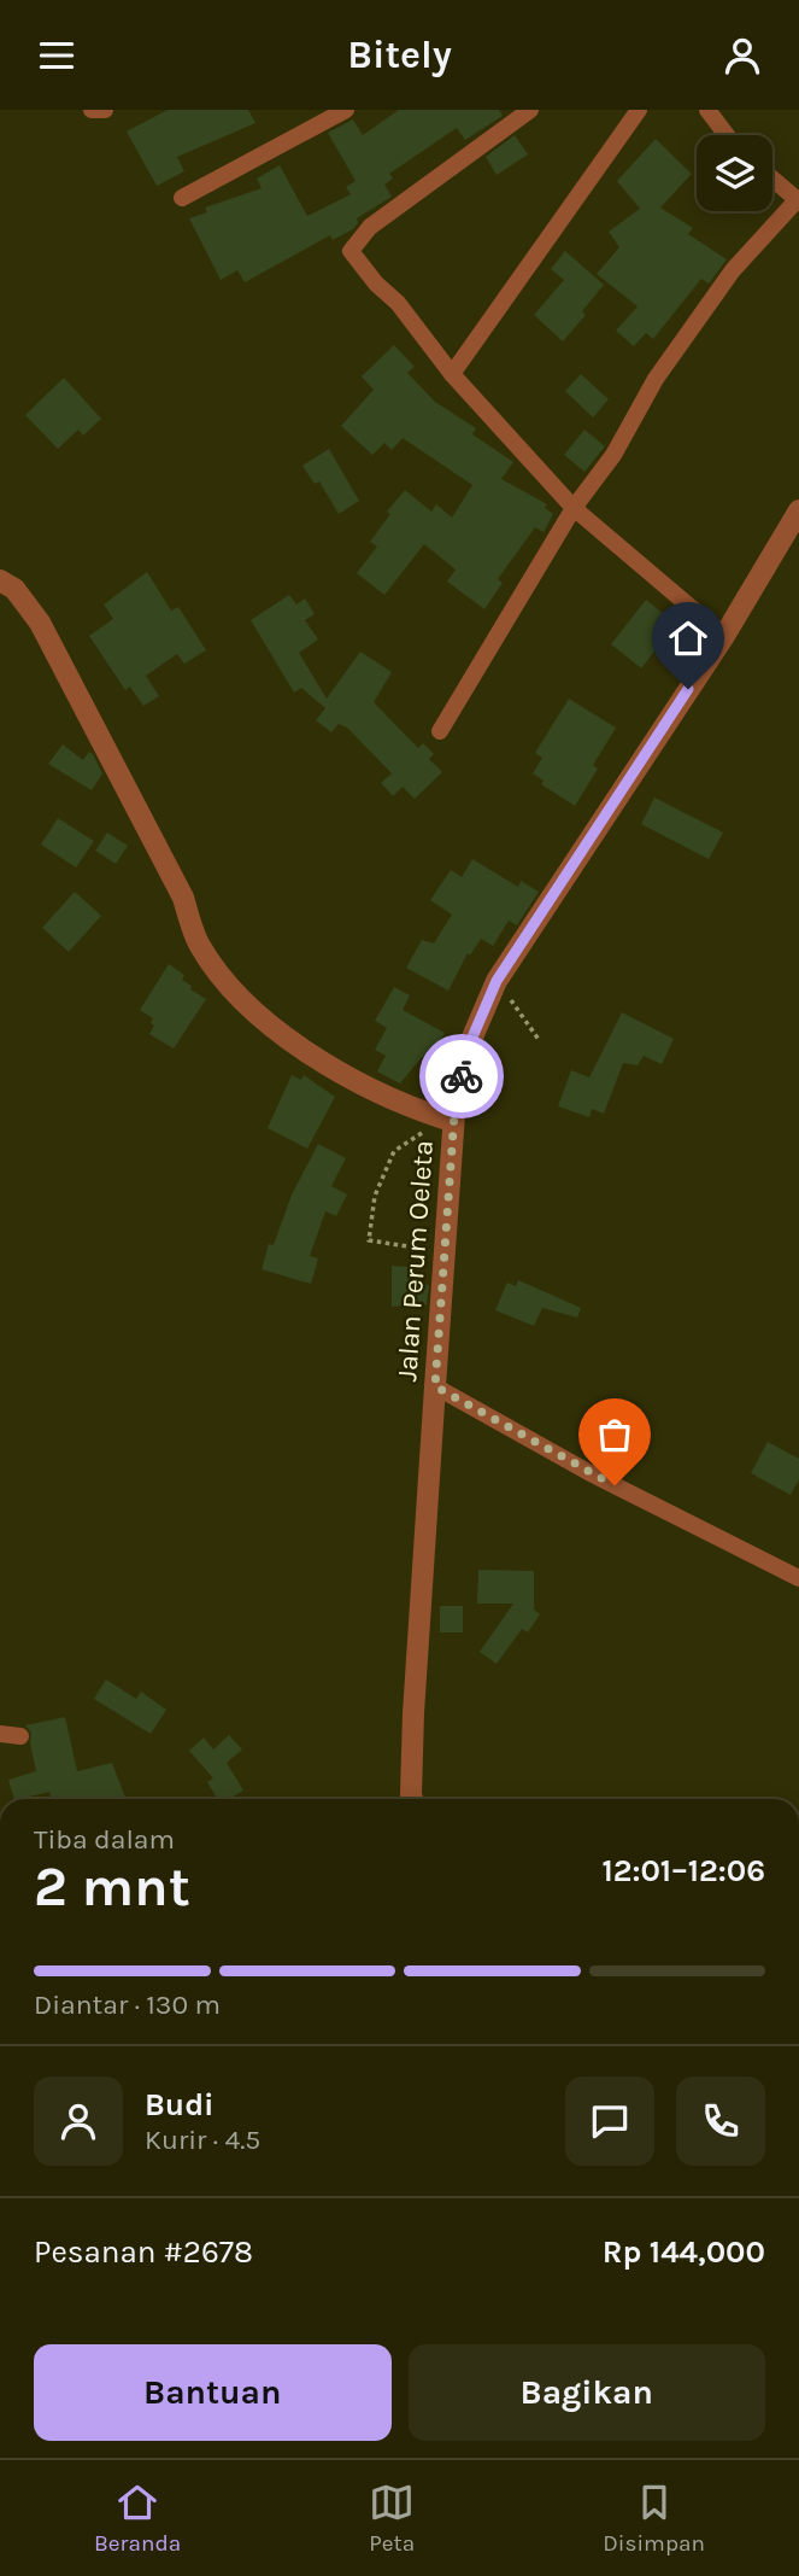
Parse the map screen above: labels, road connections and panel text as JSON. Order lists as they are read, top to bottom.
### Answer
{
  "streets": {
    "street": ["Jalan Perum Oeleta"]
  },
  "page": {
    "header": "Bitely",
    "heading": ["2 mnt", "Tiba dalam", "12:01–12:06"],
    "panel": [
      "Budi",
      "Kurir · 4.5",
      "Pesanan #2678",
      "Rp 144,000"
    ],
    "bar": "Diantar · 130 m",
    "buttons": ["Bantuan", "Bagikan"],
    "tabs": ["Beranda", "Peta", "Disimpan"]
  }
}
